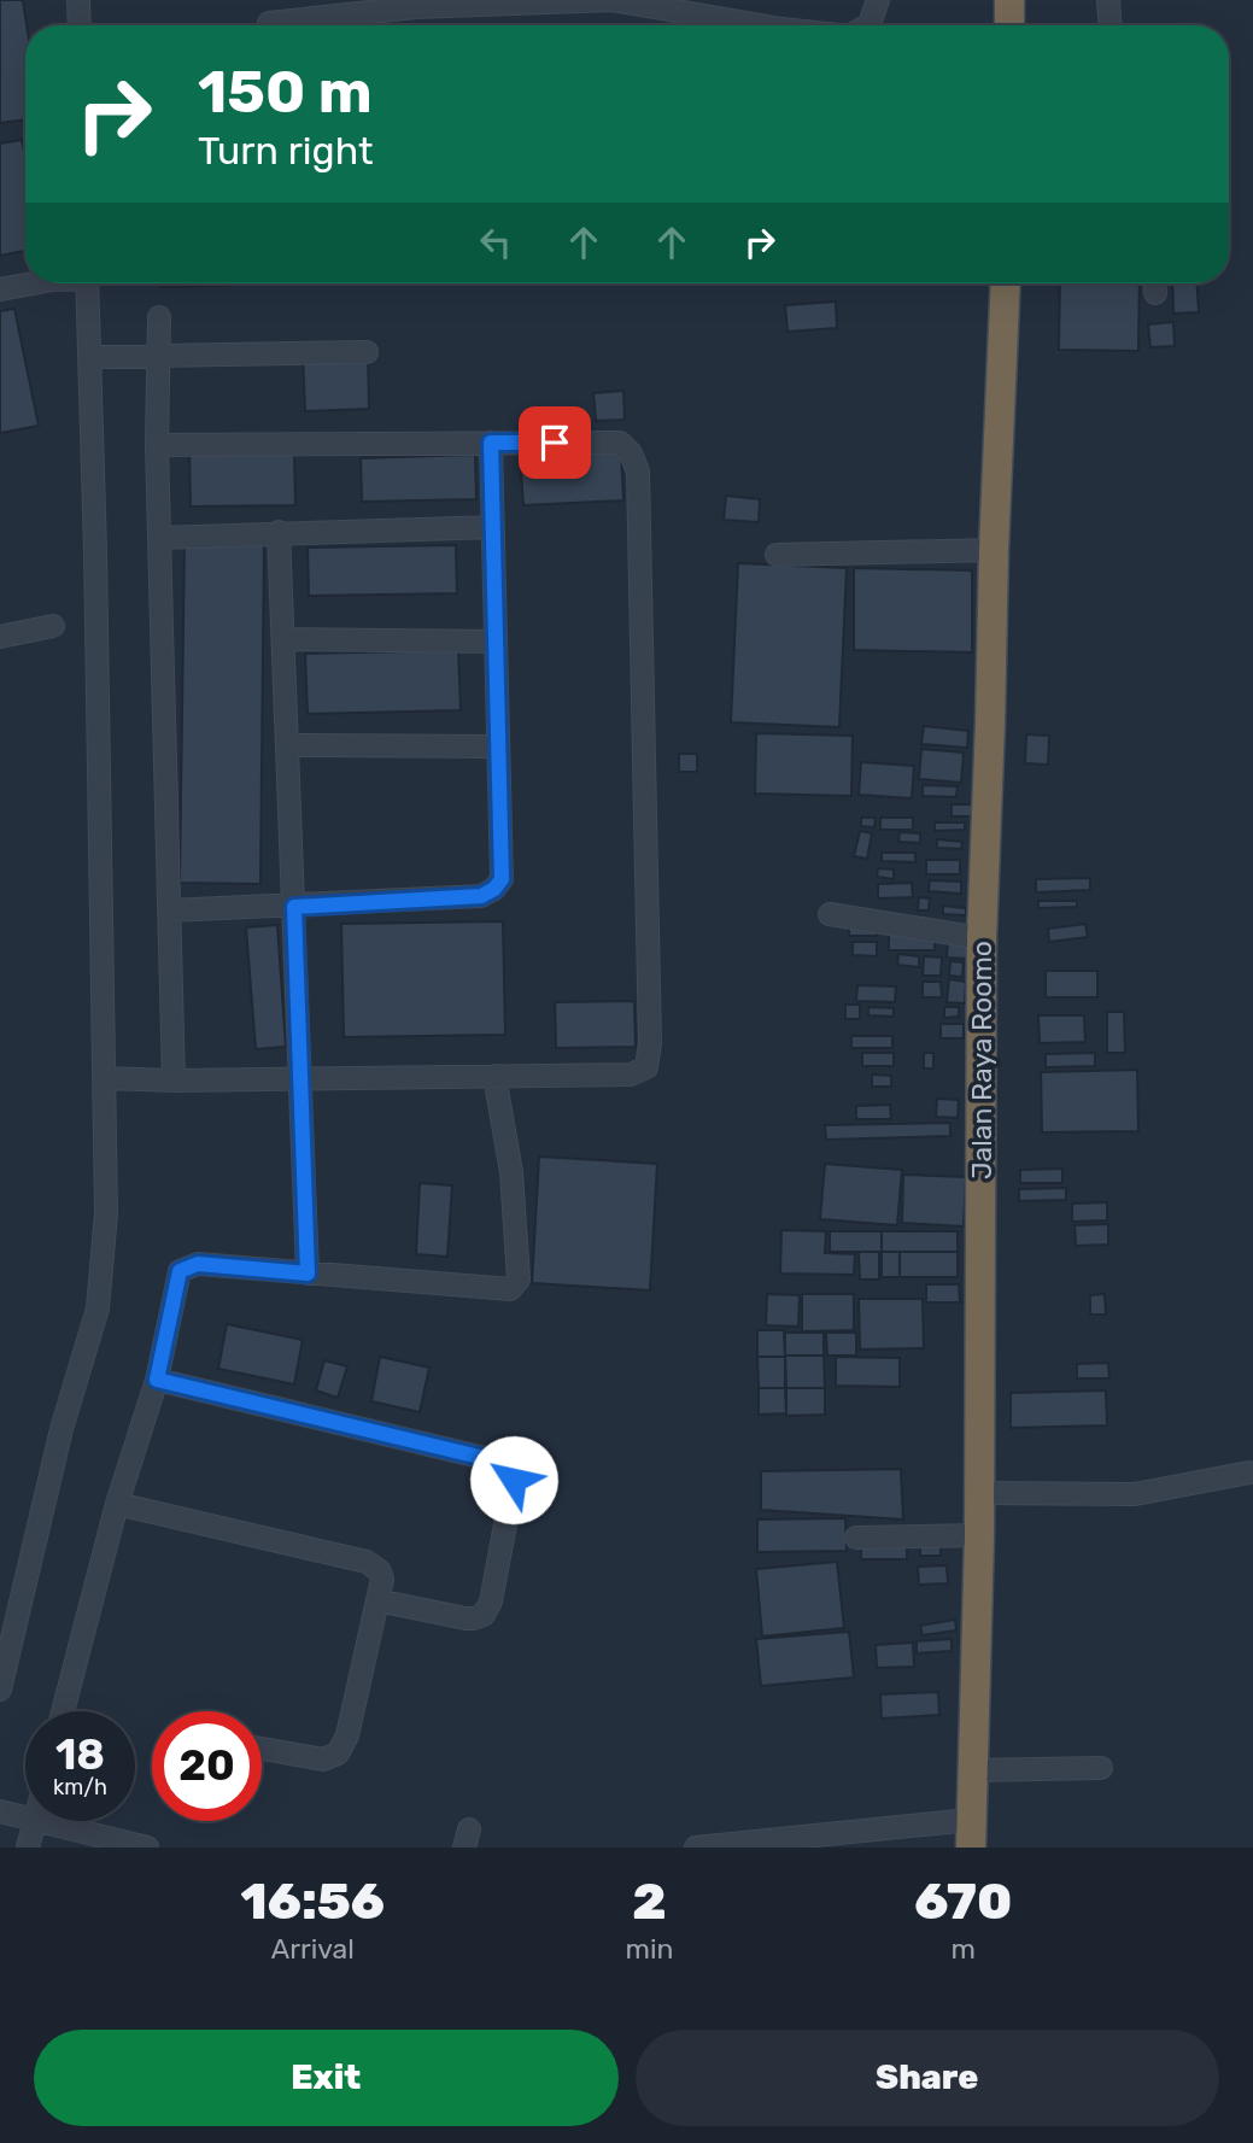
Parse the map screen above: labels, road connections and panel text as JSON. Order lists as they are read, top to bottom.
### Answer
{
  "streets": {
    "highway": ["Jalan Raya Roomo"]
  },
  "page": {
    "turn": ["150 m", "Turn right"],
    "speed": "18 km/h",
    "limit": "20",
    "eta": [
      "16:56",
      "Arrival",
      "2",
      "min",
      "670",
      "m"
    ],
    "buttons": ["Exit", "Share"]
  }
}
